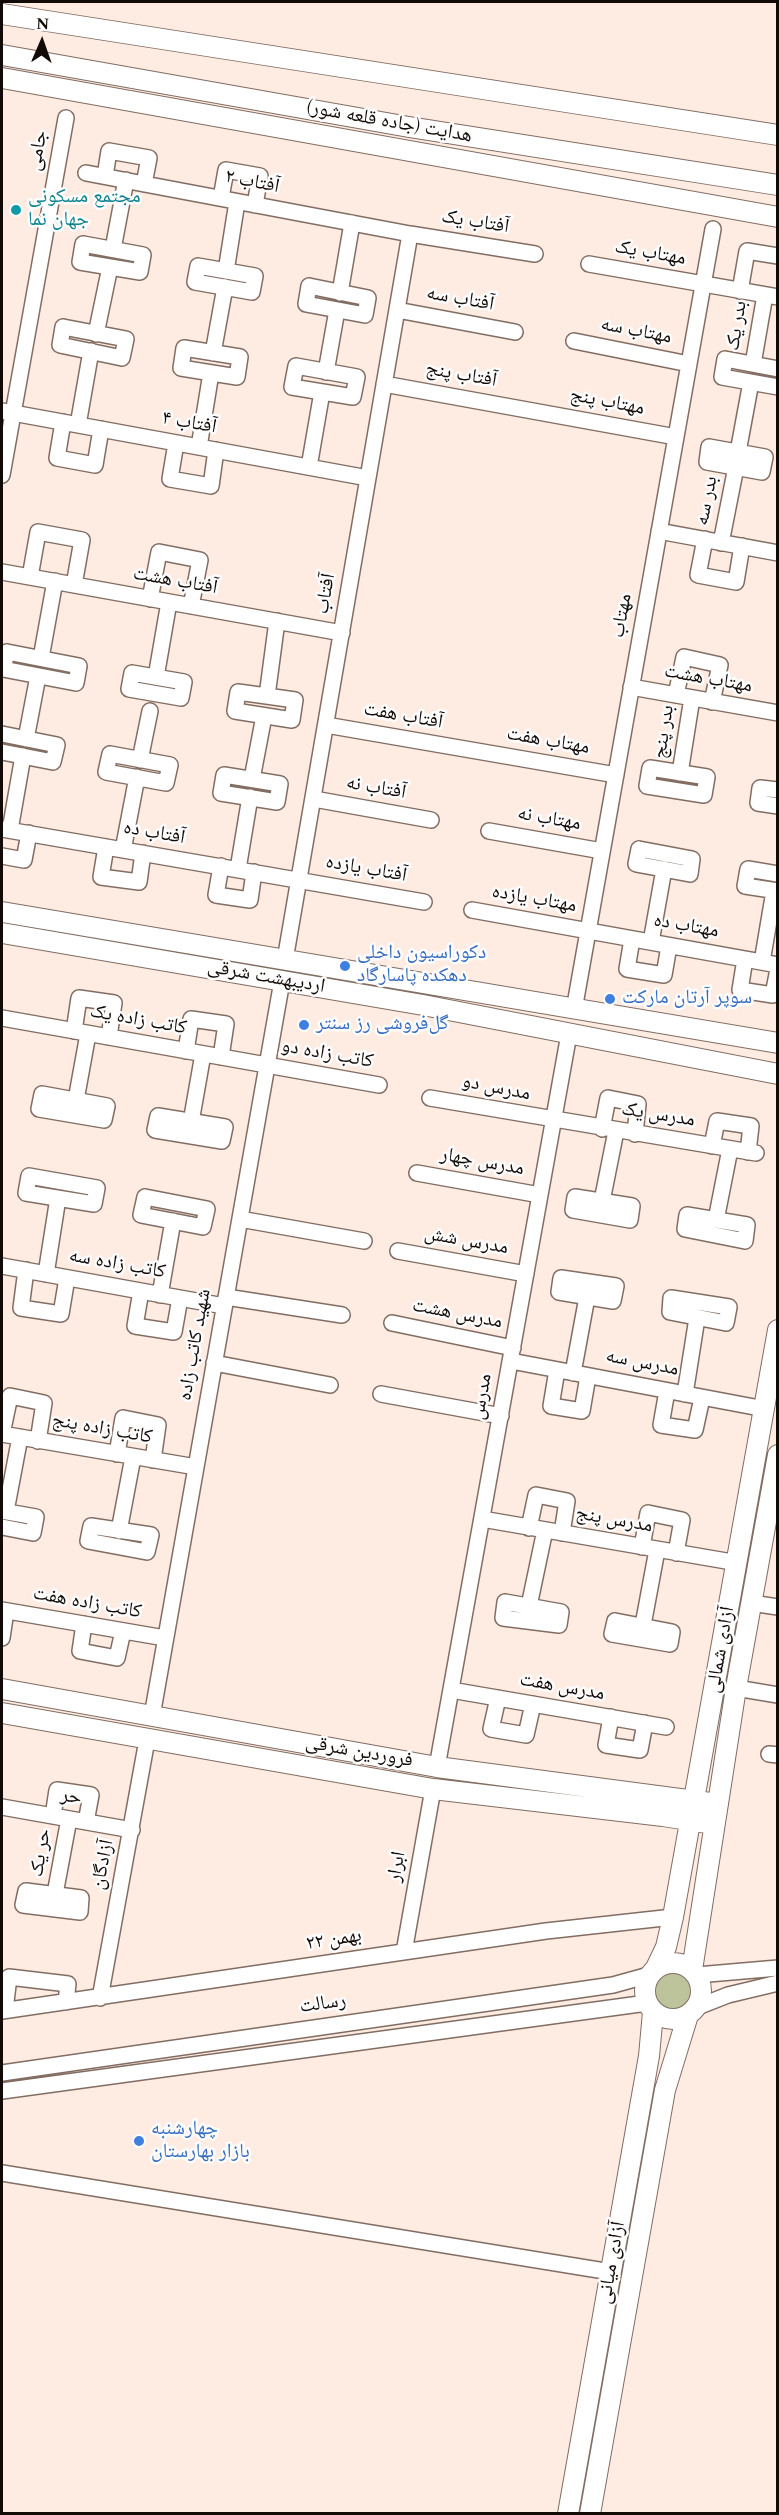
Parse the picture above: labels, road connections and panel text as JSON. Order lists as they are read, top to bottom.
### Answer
{
  "streets": {
    "main road": [
      "هدایت (جاده قلعه شور)",
      "اردیبهشت شرقی",
      "آزادی شمالی",
      "فروردین شرقی",
      "آزادی میانی"
    ],
    "street": [
      "جامی",
      "آفتاب ۲",
      "آفتاب یک",
      "مهتاب یک",
      "آفتاب سه",
      "بدر یک",
      "مهتاب سه",
      "آفتاب پنج",
      "مهتاب پنج",
      "آفتاب ۴",
      "بدر سه",
      "آفتاب هشت",
      "آفتاب",
      "مهتاب",
      "مهتاب هشت",
      "آفتاب هفت",
      "بدر پنج",
      "مهتاب هفت",
      "آفتاب نه",
      "مهتاب نه",
      "آفتاب ده",
      "آفتاب یازده",
      "مهتاب یازده",
      "مهتاب ده",
      "کاتب زاده یک",
      "کاتب زاده دو",
      "مدرس دو",
      "مدرس یک",
      "مدرس چهار",
      "مدرس شش",
      "کاتب زاده سه",
      "مدرس هشت",
      "شهید کاتب زاده",
      "مدرس سه",
      "مدرس",
      "کاتب زاده پنج",
      "مدرس پنج",
      "کاتب زاده هفت",
      "مدرس هفت",
      "حر",
      "حر یک",
      "آزادگان",
      "ابرار",
      "۲۲ بهمن",
      "رسالت"
    ]
  },
  "crossings": [
    ["جامی", "آفتاب ۴"],
    ["آفتاب ۲", "آفتاب یک"],
    ["آفتاب ۲", "آفتاب"],
    ["آفتاب یک", "آفتاب"],
    ["مهتاب یک", "بدر یک"],
    ["مهتاب یک", "مهتاب"],
    ["آفتاب سه", "آفتاب"],
    ["مهتاب سه", "مهتاب"],
    ["آفتاب پنج", "مهتاب پنج"],
    ["آفتاب پنج", "آفتاب"],
    ["مهتاب پنج", "مهتاب"],
    ["آفتاب ۴", "آفتاب"],
    ["آفتاب هشت", "آفتاب"],
    ["آفتاب", "آفتاب هفت"],
    ["آفتاب", "آفتاب نه"],
    ["آفتاب", "آفتاب ده"],
    ["آفتاب", "آفتاب یازده"],
    ["آفتاب", "اردیبهشت شرقی"],
    ["مهتاب", "مهتاب هشت"],
    ["مهتاب", "مهتاب هفت"],
    ["مهتاب", "مهتاب نه"],
    ["مهتاب", "مهتاب یازده"],
    ["مهتاب", "مهتاب ده"],
    ["مهتاب", "اردیبهشت شرقی"],
    ["مهتاب هشت", "بدر پنج"],
    ["آفتاب هفت", "مهتاب هفت"],
    ["آفتاب ده", "آفتاب یازده"],
    ["مهتاب یازده", "مهتاب ده"],
    ["اردیبهشت شرقی", "شهید کاتب زاده"],
    ["اردیبهشت شرقی", "مدرس"],
    ["کاتب زاده یک", "کاتب زاده دو"],
    ["کاتب زاده یک", "شهید کاتب زاده"],
    ["کاتب زاده دو", "شهید کاتب زاده"],
    ["مدرس دو", "مدرس یک"],
    ["مدرس دو", "مدرس"],
    ["مدرس یک", "مدرس"],
    ["مدرس چهار", "مدرس"],
    ["مدرس شش", "مدرس"],
    ["کاتب زاده سه", "شهید کاتب زاده"],
    ["مدرس هشت", "مدرس سه"],
    ["مدرس هشت", "مدرس"],
    ["شهید کاتب زاده", "کاتب زاده پنج"],
    ["شهید کاتب زاده", "کاتب زاده هفت"],
    ["شهید کاتب زاده", "فروردین شرقی"],
    ["مدرس سه", "مدرس"],
    ["مدرس سه", "آزادی شمالی"],
    ["مدرس", "مدرس پنج"],
    ["مدرس", "مدرس هفت"],
    ["مدرس", "فروردین شرقی"],
    ["مدرس پنج", "آزادی شمالی"],
    ["آزادی شمالی", "فروردین شرقی"],
    ["آزادی شمالی", "۲۲ بهمن"],
    ["آزادی شمالی", "رسالت"],
    ["آزادی شمالی", "آزادی میانی"],
    ["فروردین شرقی", "آزادگان"],
    ["فروردین شرقی", "ابرار"],
    ["حر", "حر یک"],
    ["حر", "آزادگان"],
    ["آزادگان", "۲۲ بهمن"],
    ["ابرار", "۲۲ بهمن"],
    ["رسالت", "آزادی میانی"]
  ],
  "places": [
    "مجتمع مسکونی جهان نما",
    "دکوراسیون داخلی دهکده پاسارگاد",
    "سوپر آرتان مارکت",
    "گل‌فروشی رز سنتر",
    "چهارشنبه بازار بهارستان"
  ],
  "north": "top"
}
